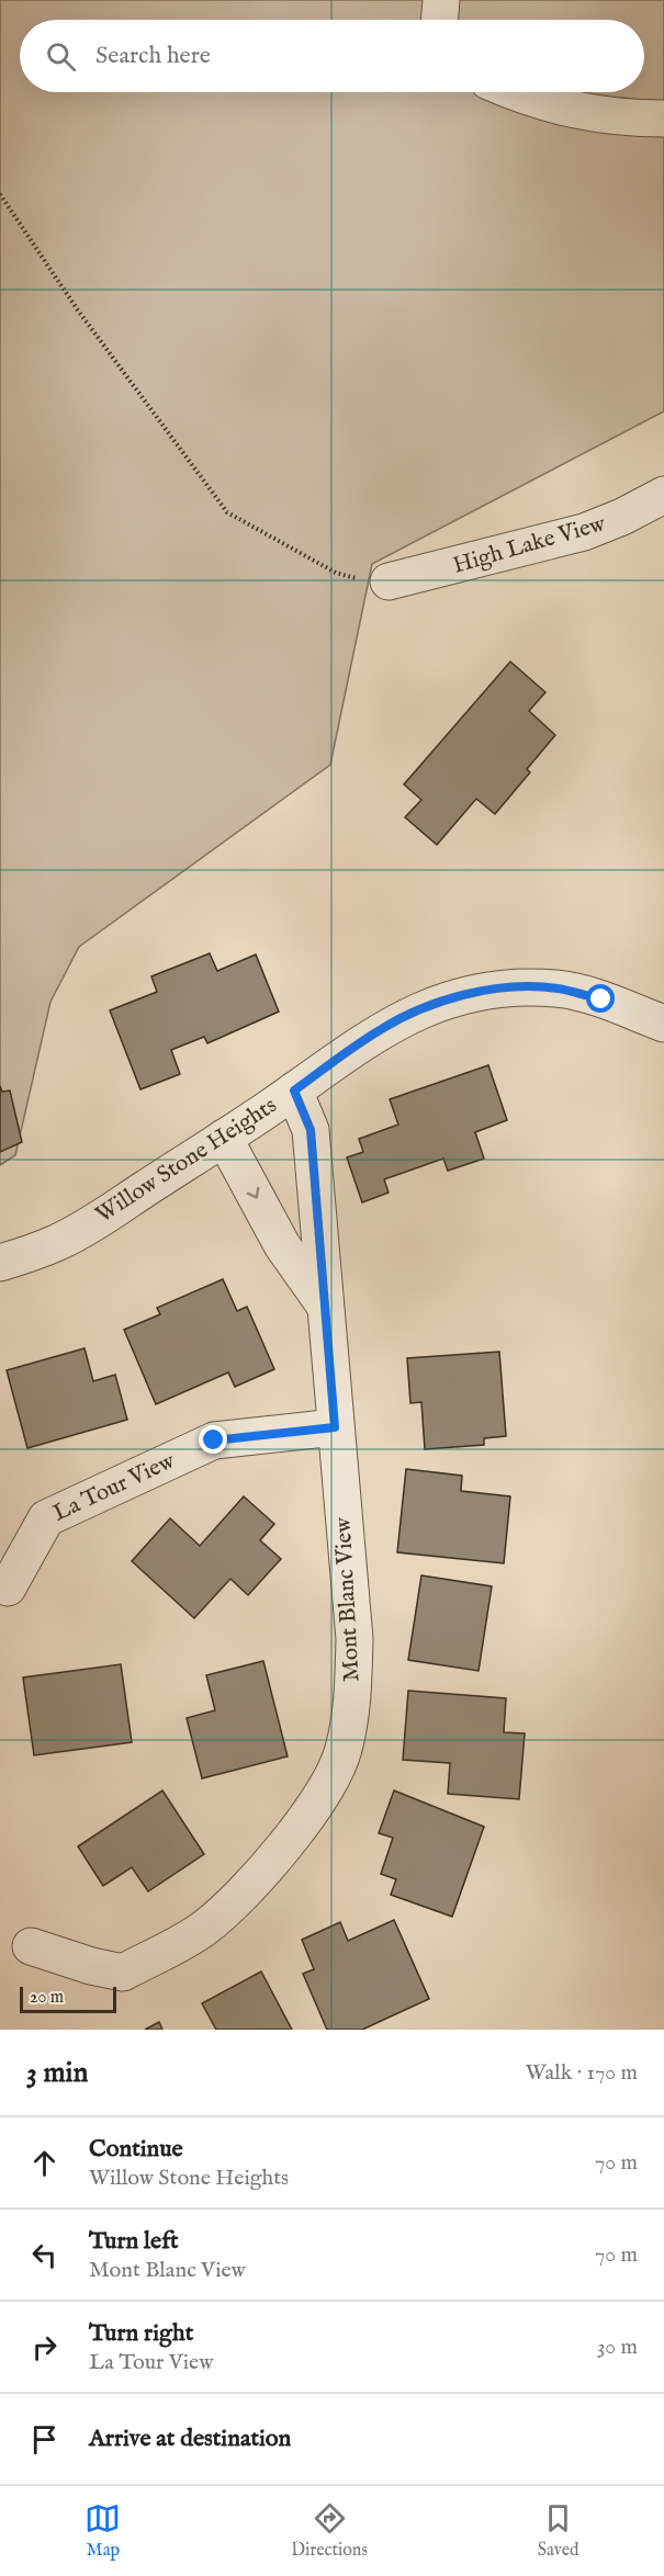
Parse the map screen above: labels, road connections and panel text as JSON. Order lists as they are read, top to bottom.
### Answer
{
  "streets": {
    "street": [
      "High Lake View",
      "Willow Stone Heights",
      "La Tour View",
      "Mont Blanc View"
    ]
  },
  "crossings": [
    ["Willow Stone Heights", "Mont Blanc View"],
    ["La Tour View", "Mont Blanc View"]
  ],
  "scale_bar": "20 m",
  "page": {
    "search": "Search here",
    "scale": "20 m",
    "heading": ["3 min", "Walk · 170 m"],
    "list": [
      ["Continue", "Willow Stone Heights", "70 m"],
      ["Turn left", "Mont Blanc View", "70 m"],
      ["Turn right", "La Tour View", "30 m"],
      "Arrive at destination"
    ],
    "nav": ["Map", "Directions", "Saved"]
  }
}
